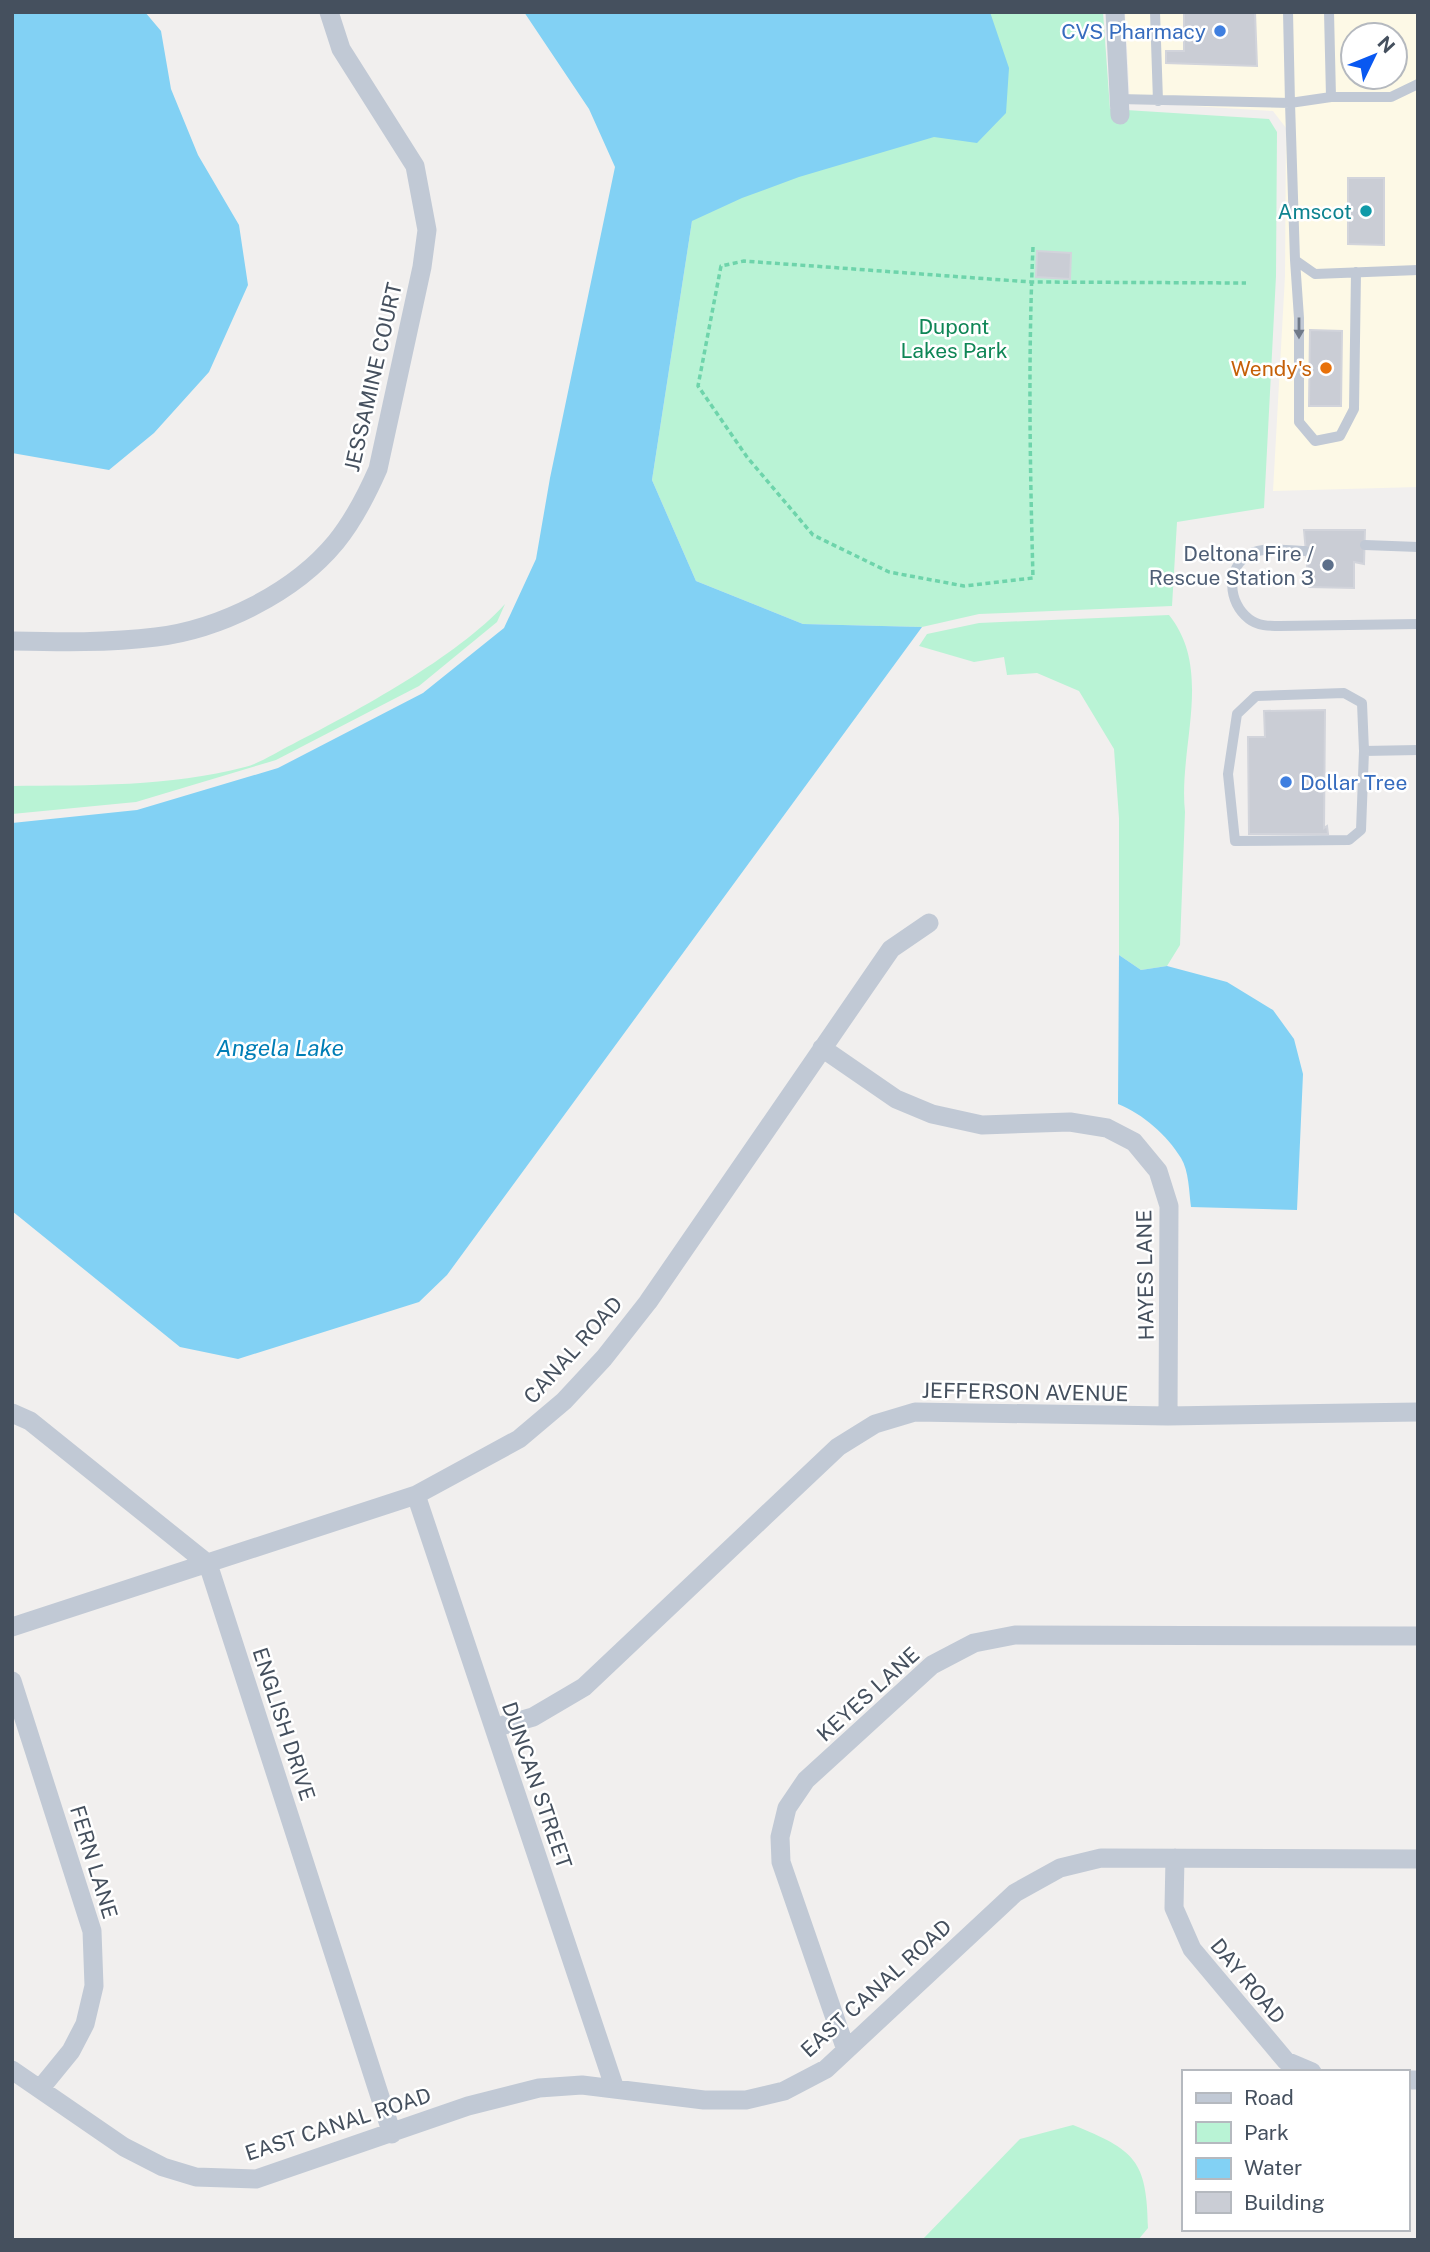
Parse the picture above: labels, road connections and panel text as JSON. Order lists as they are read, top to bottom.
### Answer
{
  "streets": {
    "street": [
      "JESSAMINE COURT",
      "HAYES LANE",
      "CANAL ROAD",
      "JEFFERSON AVENUE",
      "KEYES LANE",
      "ENGLISH DRIVE",
      "DUNCAN STREET",
      "FERN LANE",
      "DAY ROAD",
      "EAST CANAL ROAD"
    ]
  },
  "crossings": [
    ["HAYES LANE", "CANAL ROAD"],
    ["HAYES LANE", "JEFFERSON AVENUE"],
    ["CANAL ROAD", "ENGLISH DRIVE"],
    ["CANAL ROAD", "DUNCAN STREET"],
    ["JEFFERSON AVENUE", "DUNCAN STREET"],
    ["KEYES LANE", "EAST CANAL ROAD"],
    ["ENGLISH DRIVE", "EAST CANAL ROAD"],
    ["DUNCAN STREET", "EAST CANAL ROAD"],
    ["FERN LANE", "EAST CANAL ROAD"],
    ["DAY ROAD", "EAST CANAL ROAD"]
  ],
  "water": ["Angela Lake"],
  "parks": ["Dupont Lakes Park"],
  "places": [
    "CVS Pharmacy",
    "Amscot",
    "Wendy's",
    "Deltona Fire / Rescue Station 3",
    "Dollar Tree"
  ],
  "legend": [
    "Road",
    "Park",
    "Water",
    "Building"
  ],
  "north": "top right"
}
